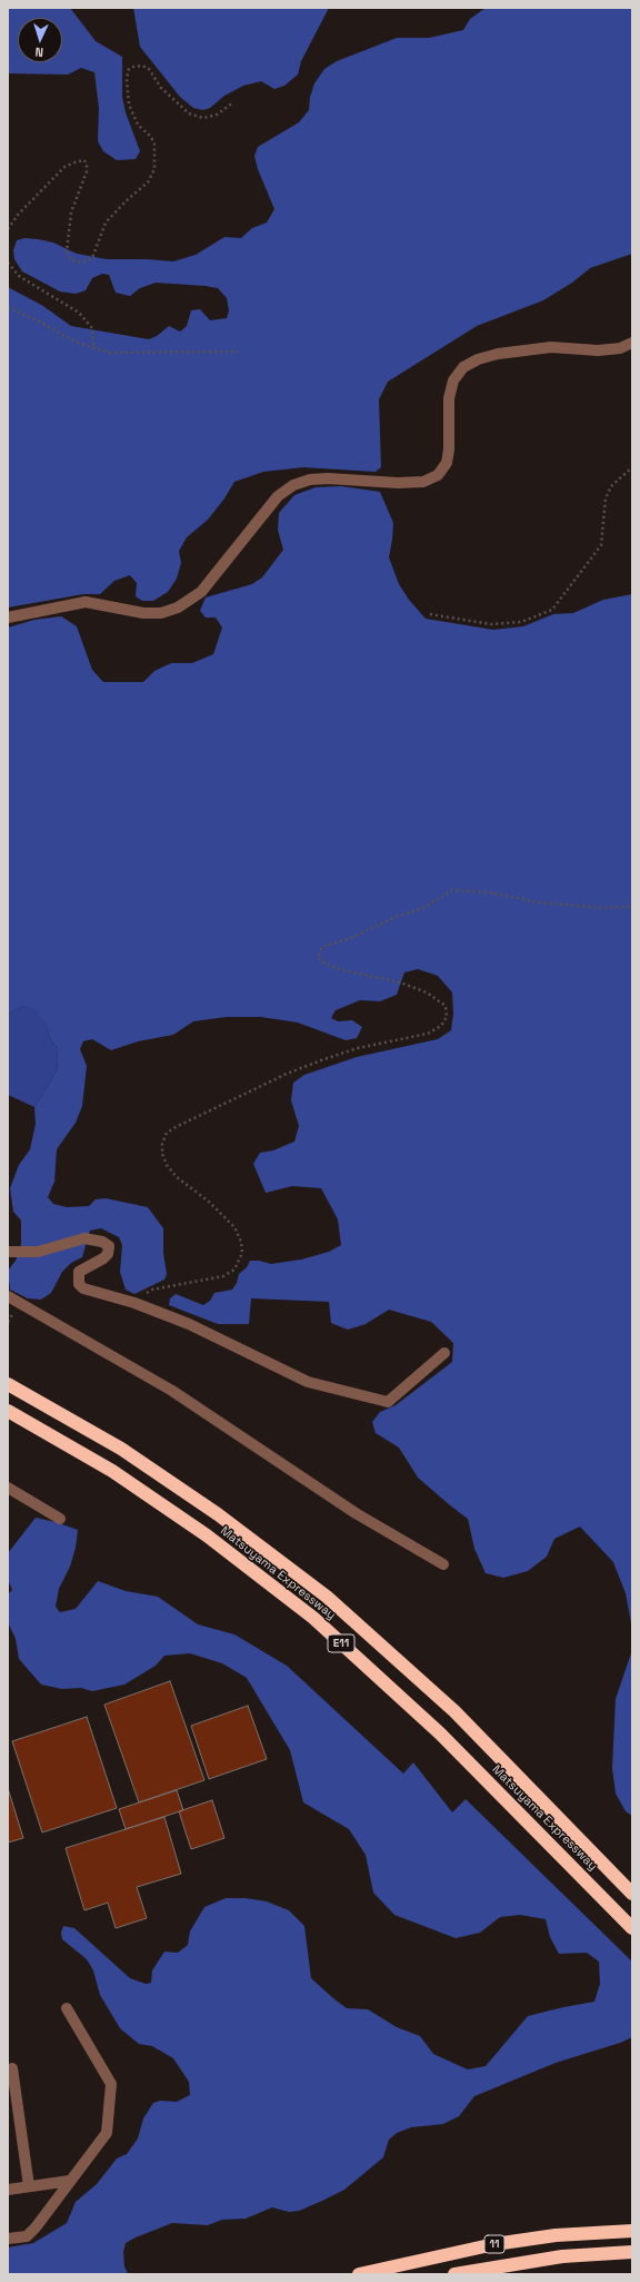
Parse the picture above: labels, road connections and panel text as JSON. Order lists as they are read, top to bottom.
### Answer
{
  "streets": {
    "highway": ["Matsuyama Expressway", "E11", "11"]
  },
  "north": "bottom"
}
